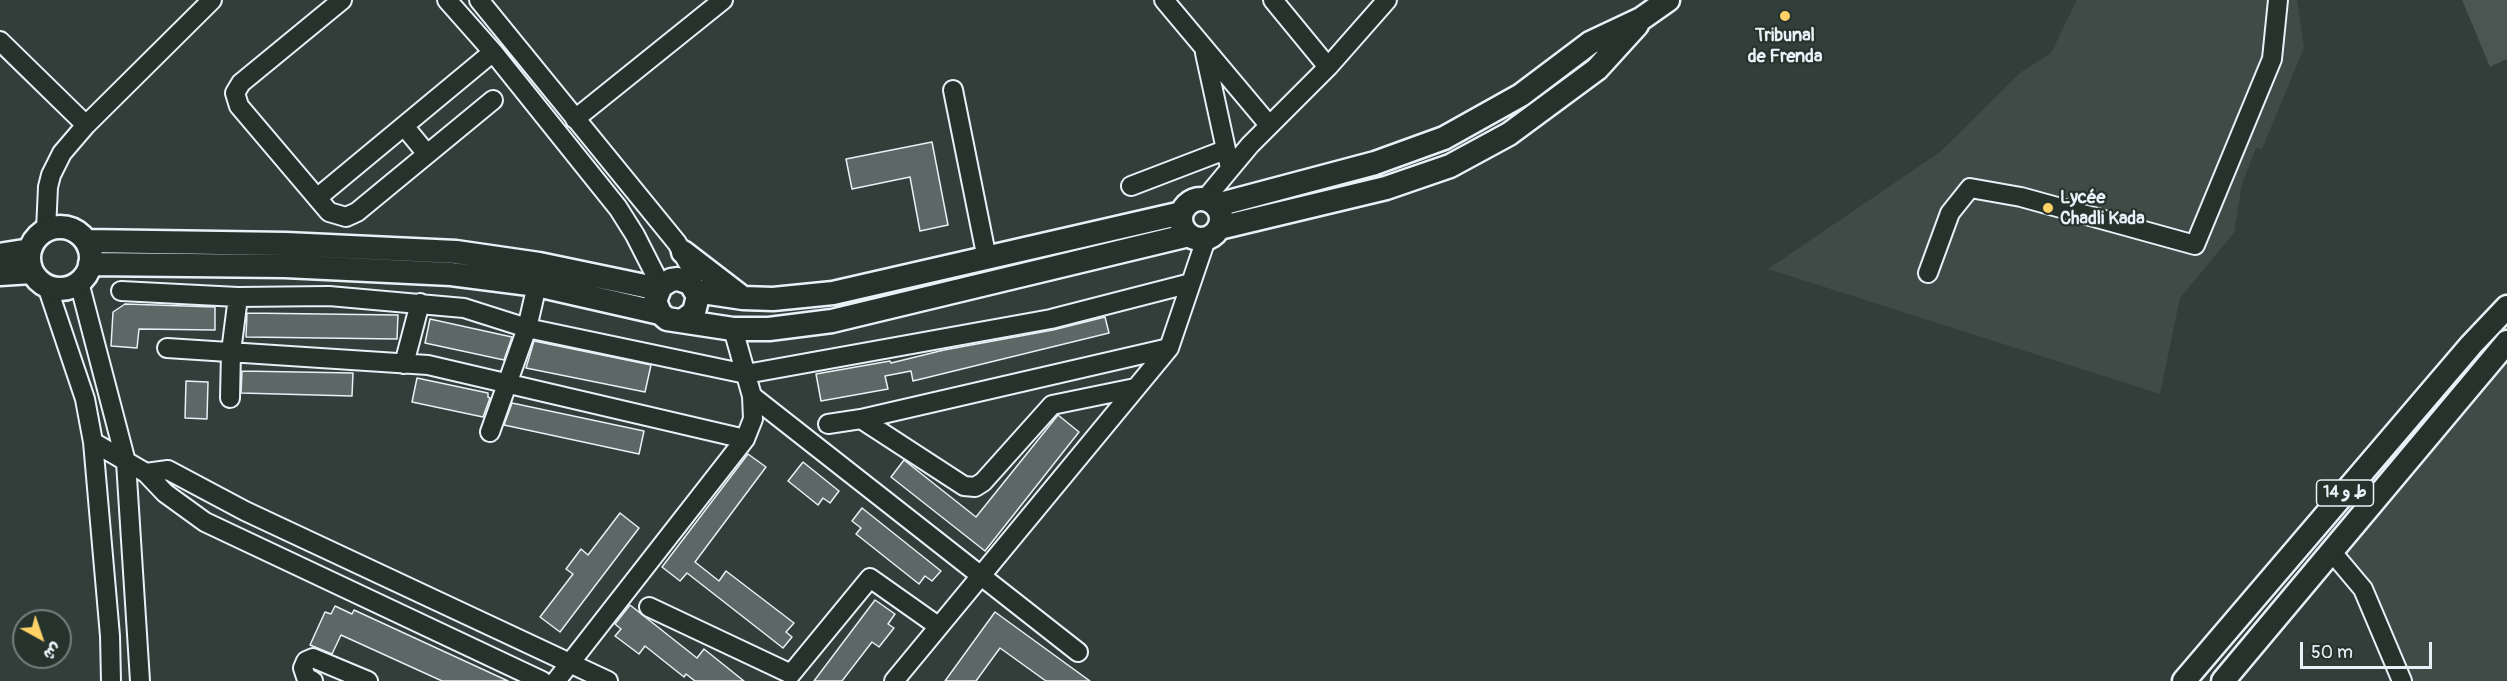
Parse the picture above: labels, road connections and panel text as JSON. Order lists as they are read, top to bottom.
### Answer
{
  "streets": {
    "main road": ["ط و 14"]
  },
  "places": ["Tribunal de Frenda", "Lycée Chadli Kada"],
  "scale_bar": "50 m",
  "north": "bottom right"
}
